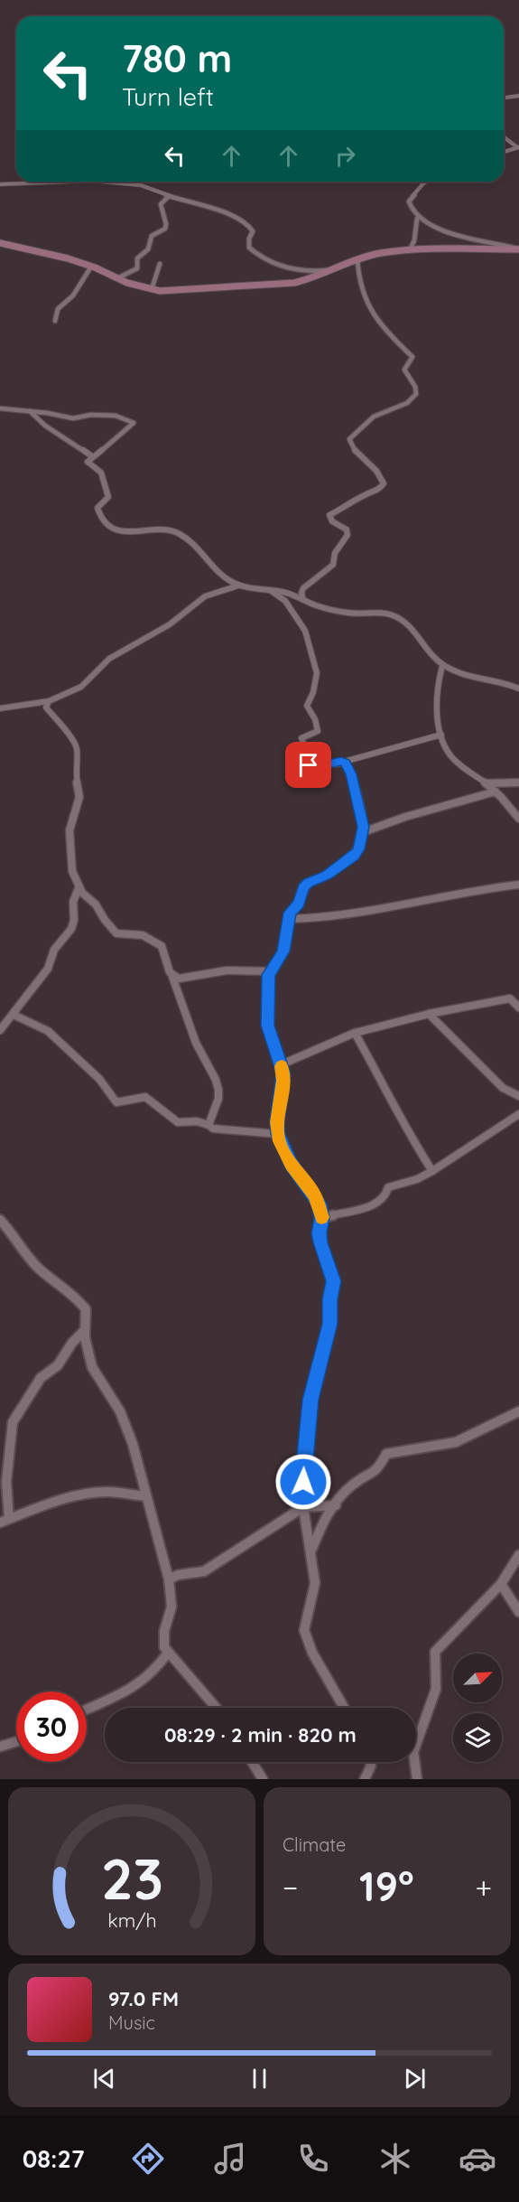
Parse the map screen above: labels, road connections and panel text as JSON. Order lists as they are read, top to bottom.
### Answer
{
  "north": "top right",
  "page": {
    "turn": ["780 m", "Turn left"],
    "limit": "30",
    "trip": "08:29 · 2 min · 820 m",
    "tile": "Climate",
    "heat": ["−", "19°", "+"],
    "song": ["97.0 FM", "Music"],
    "tabs": "08:27",
    "gauge": ["23", "km/h"]
  }
}
